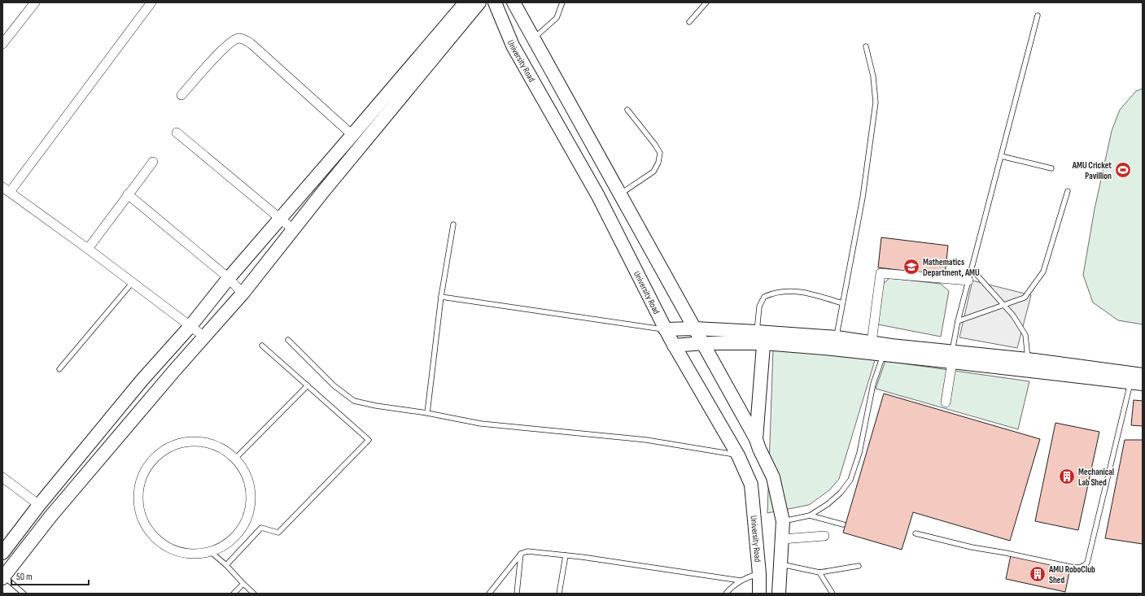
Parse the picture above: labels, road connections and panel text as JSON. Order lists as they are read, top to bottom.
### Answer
{
  "streets": {
    "main road": ["University Road"]
  },
  "places": {
    "sports": ["AMU Cricket Pavillion"],
    "school or university": ["Mathematics Department, AMU"],
    "building": ["Mechanical Lab Shed", "AMU RoboClub Shed"]
  },
  "scale_bar": "50 m"
}
